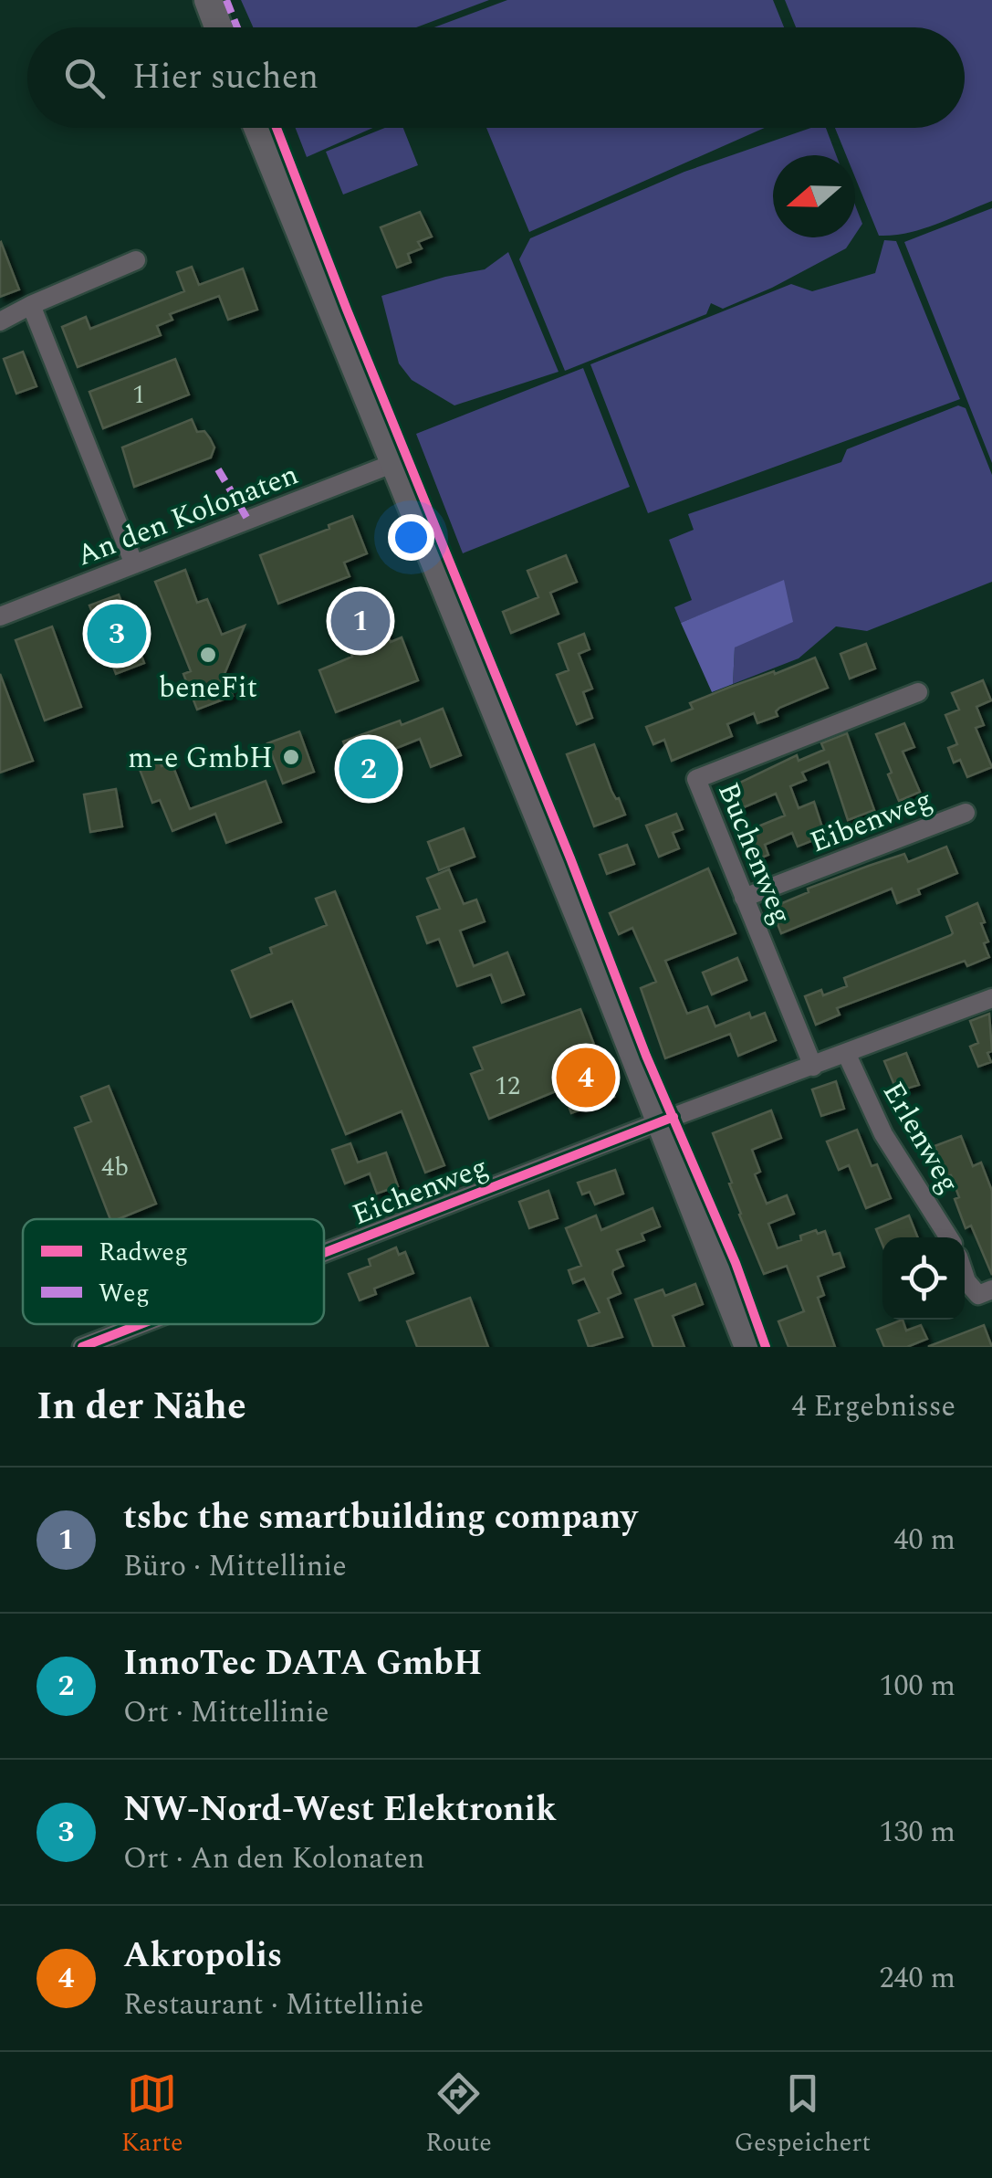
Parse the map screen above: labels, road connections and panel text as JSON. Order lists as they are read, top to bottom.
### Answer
{
  "streets": {
    "street": [
      "An den Kolonaten",
      "Eibenweg",
      "Buchenweg",
      "Erlenweg",
      "Eichenweg"
    ]
  },
  "crossings": [
    ["Eibenweg", "Buchenweg"],
    ["Buchenweg", "Eichenweg"],
    ["Erlenweg", "Eichenweg"]
  ],
  "places": ["beneFit", "m-e GmbH"],
  "house_numbers": ["1", "12", "4b"],
  "legend": ["Radweg", "Weg"],
  "north": "left",
  "page": {
    "search": "Hier suchen",
    "pins": [
      "1",
      "3",
      "2",
      "4"
    ],
    "heading": ["In der Nähe", "4 Ergebnisse"],
    "list": [
      {
        "mark": "1",
        "name": "tsbc the smartbuilding company",
        "note": "Büro · Mittellinie",
        "value": "40 m"
      },
      {
        "mark": "2",
        "name": "InnoTec DATA GmbH",
        "note": "Ort · Mittellinie",
        "value": "100 m"
      },
      {
        "mark": "3",
        "name": "NW-Nord-West Elektronik",
        "note": "Ort · An den Kolonaten",
        "value": "130 m"
      },
      {
        "mark": "4",
        "name": "Akropolis",
        "note": "Restaurant · Mittellinie",
        "value": "240 m"
      }
    ],
    "nav": ["Karte", "Route", "Gespeichert"]
  }
}
